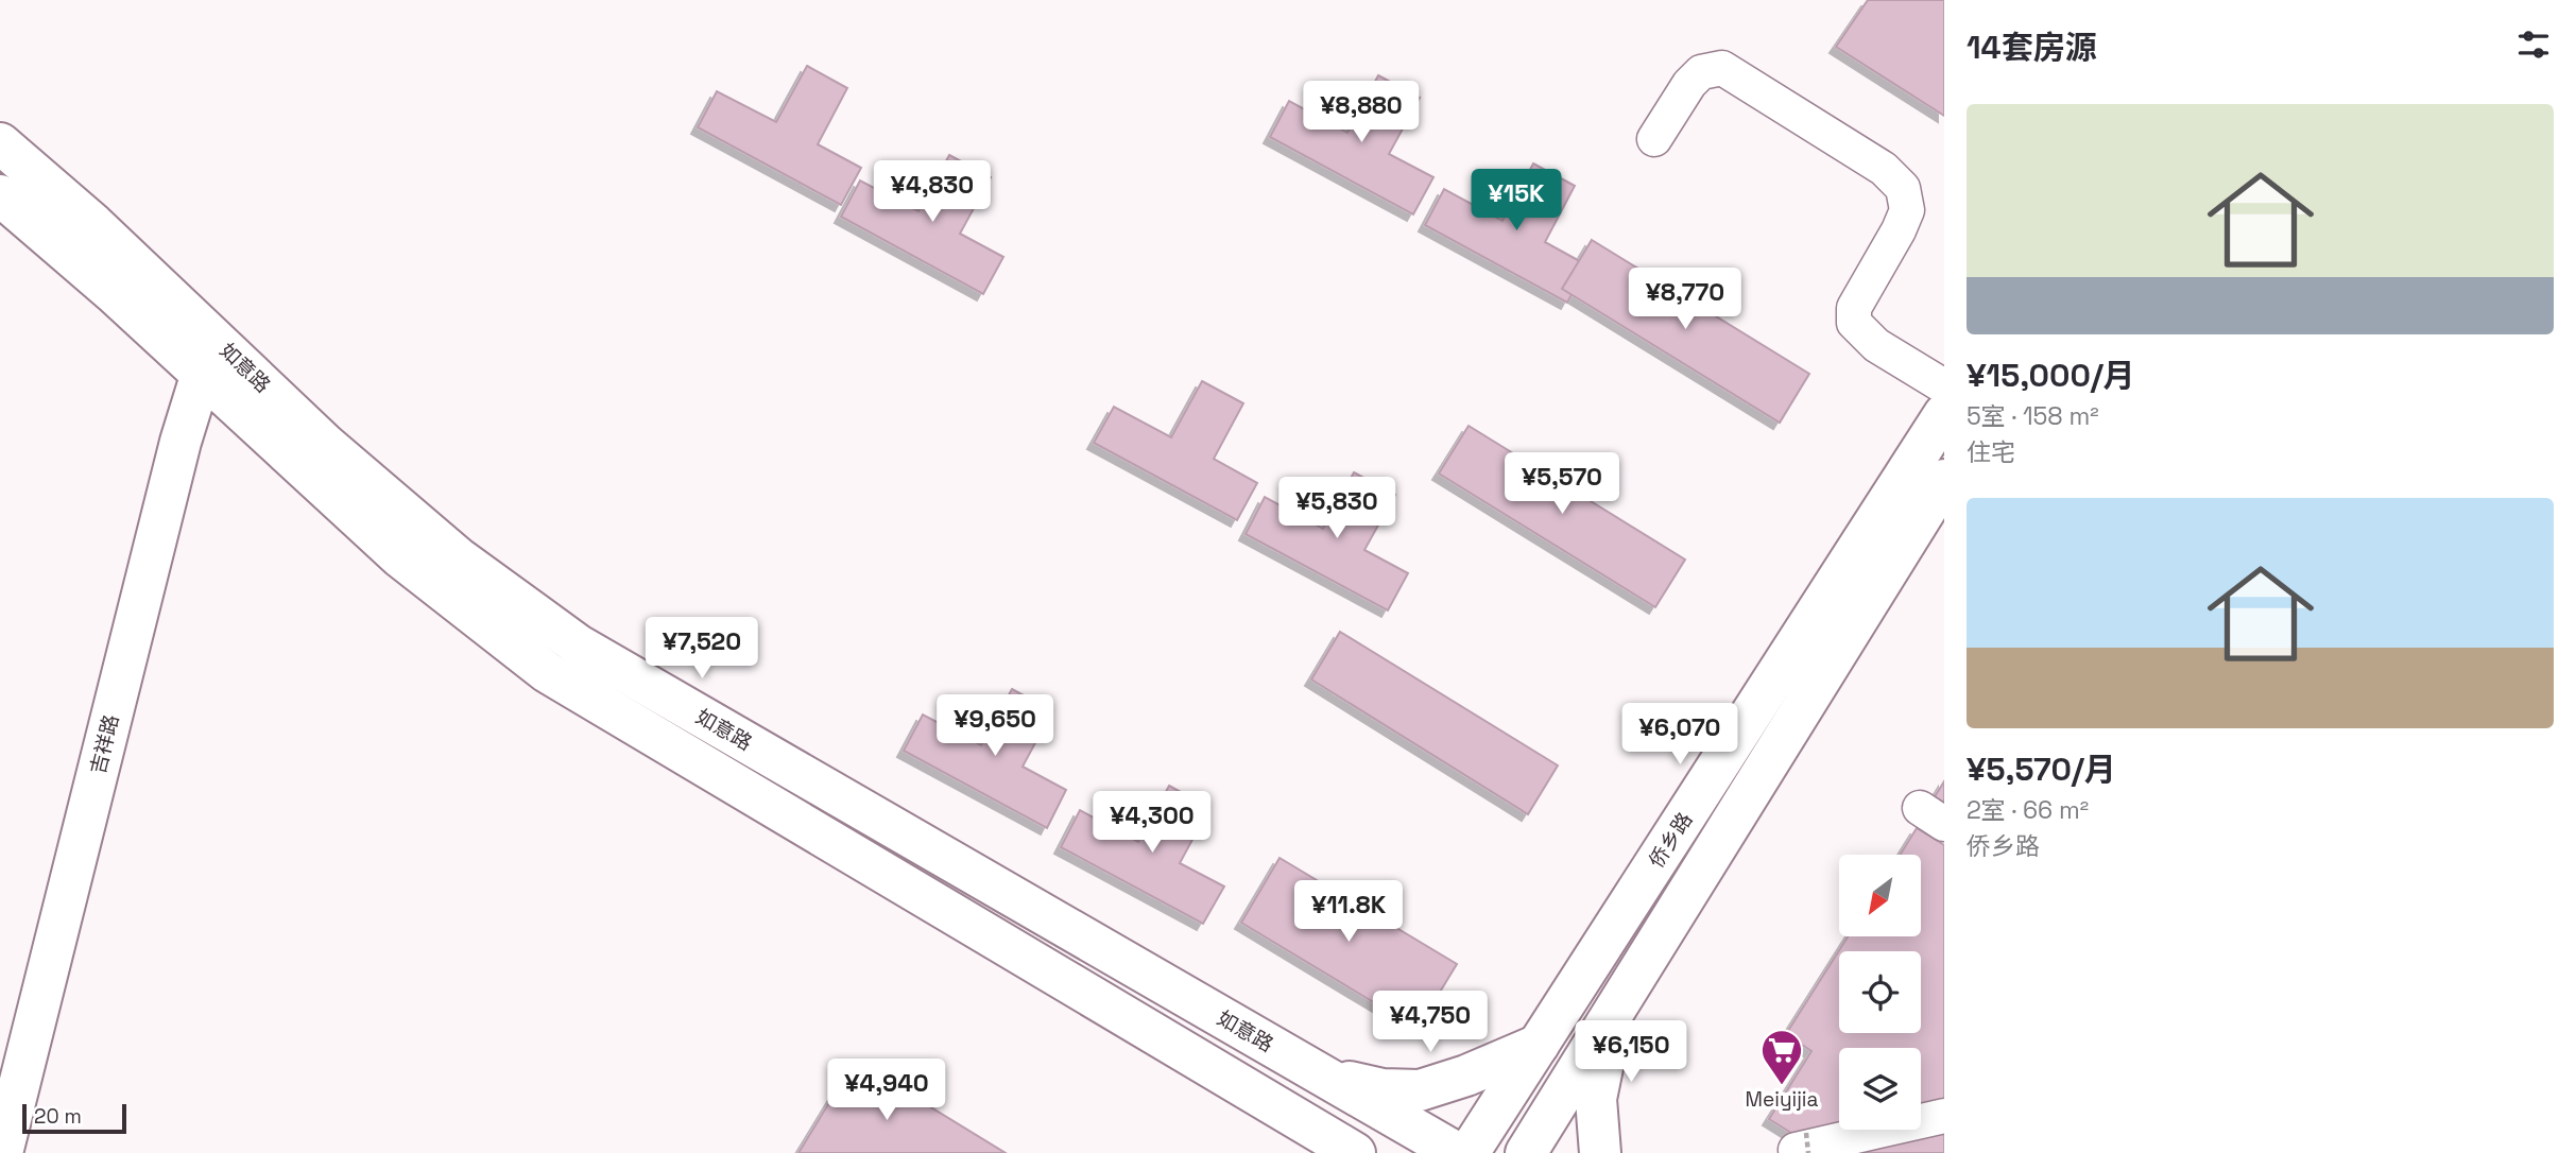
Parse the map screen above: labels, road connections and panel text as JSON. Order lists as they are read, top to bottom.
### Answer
{
  "streets": {
    "street": ["如意路", "吉祥路", "侨乡路"]
  },
  "crossings": [
    ["如意路", "吉祥路"]
  ],
  "places": {
    "supermarket": ["Meiyijia"]
  },
  "scale_bar": "20 m",
  "north": "bottom left",
  "page": {
    "heading": "14套房源",
    "price": [
      "¥8,880",
      "¥4,830",
      "¥15K",
      "¥8,770",
      "¥5,570",
      "¥5,830",
      "¥7,520",
      "¥9,650",
      "¥6,070",
      "¥4,300",
      "¥11.8K",
      "¥4,750",
      "¥6,150",
      "¥4,940"
    ],
    "list": [
      {
        "name": "¥15,000/月",
        "note": "5室 · 158 m² · 住宅"
      },
      {
        "name": "¥5,570/月",
        "note": "2室 · 66 m² · 侨乡路"
      }
    ],
    "scale": "20 m"
  }
}
